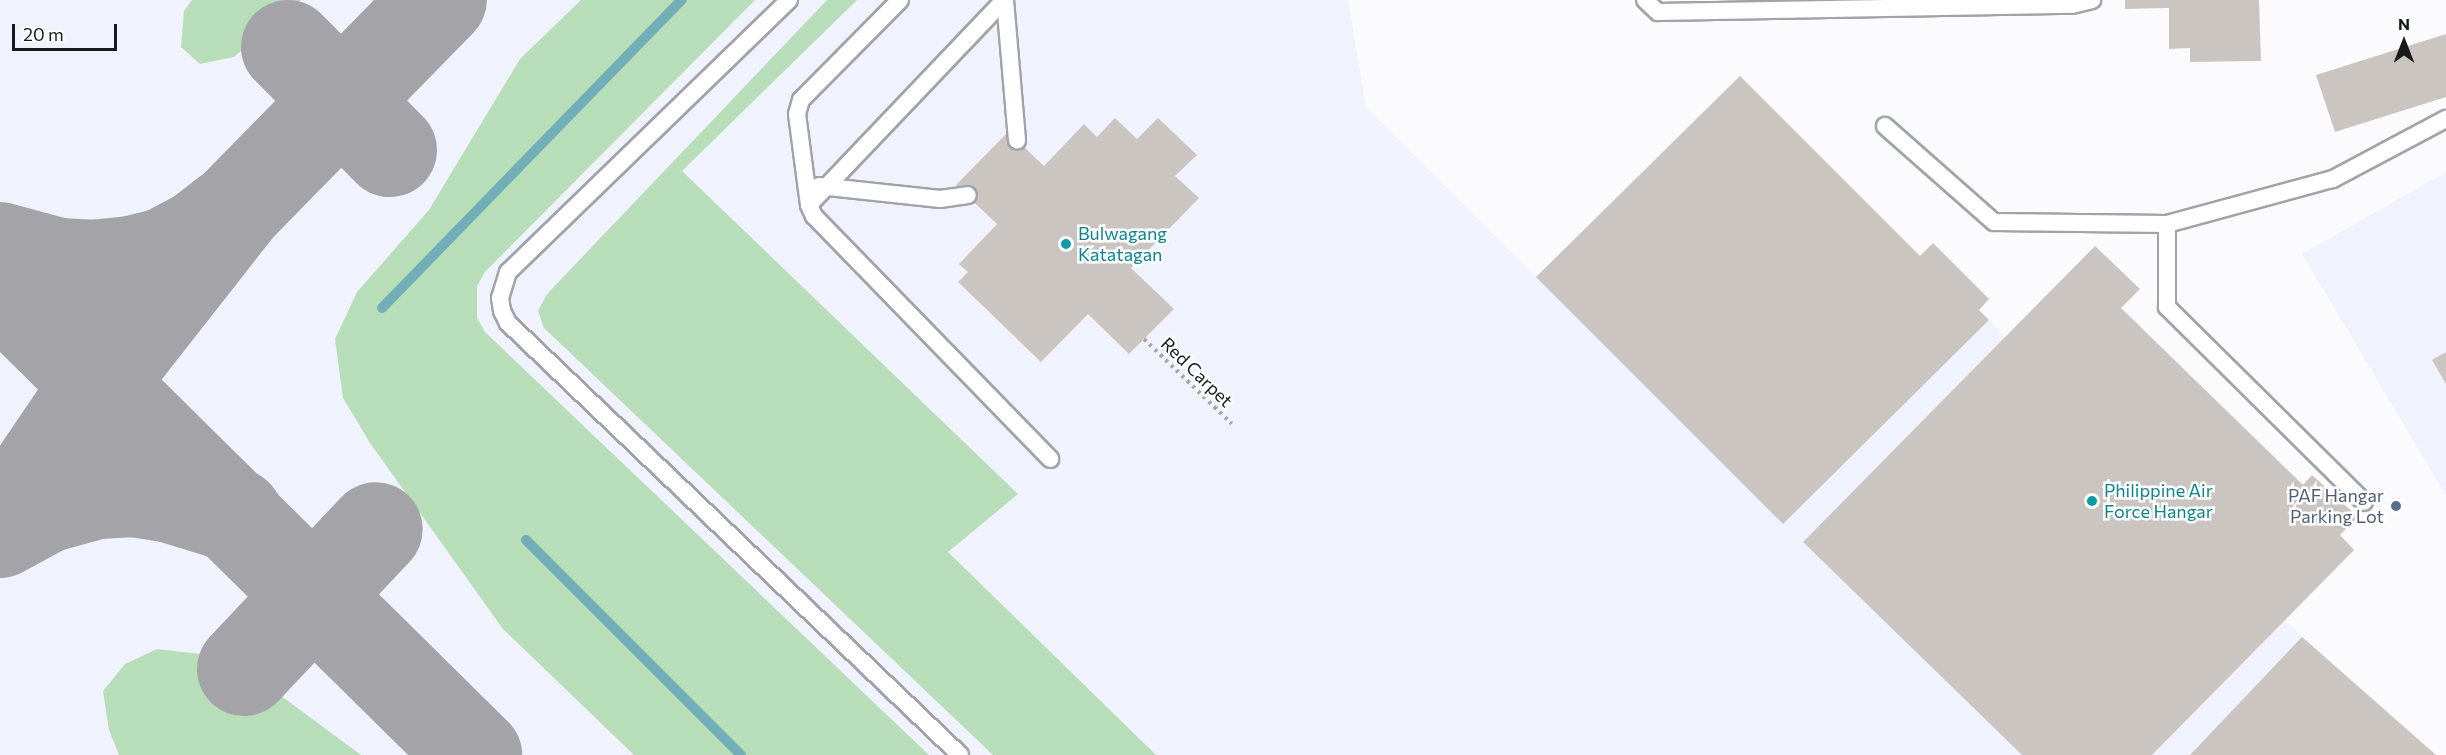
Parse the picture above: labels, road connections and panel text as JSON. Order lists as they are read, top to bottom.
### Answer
{
  "streets": {
    "path": ["Red Carpet"]
  },
  "places": ["Bulwagang Katatagan", "Philippine Air Force Hangar", "PAF Hangar Parking Lot"],
  "scale_bar": "20 m",
  "north": "top"
}
